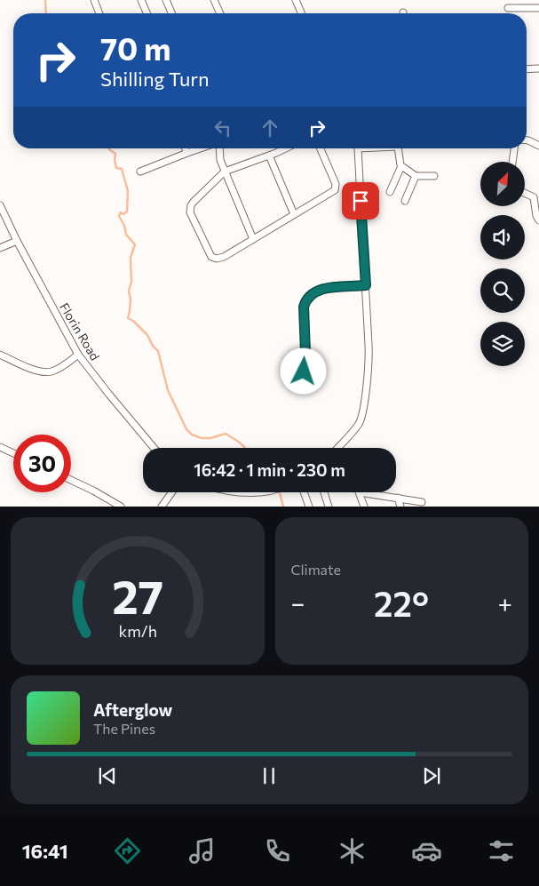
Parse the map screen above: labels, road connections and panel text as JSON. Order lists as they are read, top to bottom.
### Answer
{
  "streets": {
    "street": ["Florin Road"]
  },
  "north": "top right",
  "page": {
    "turn": ["70 m", "Shilling Turn"],
    "limit": "30",
    "trip": "16:42 · 1 min · 230 m",
    "tile": "Climate",
    "heat": ["−", "22°", "+"],
    "song": ["Afterglow", "The Pines"],
    "tabs": "16:41",
    "gauge": ["27", "km/h"]
  }
}
